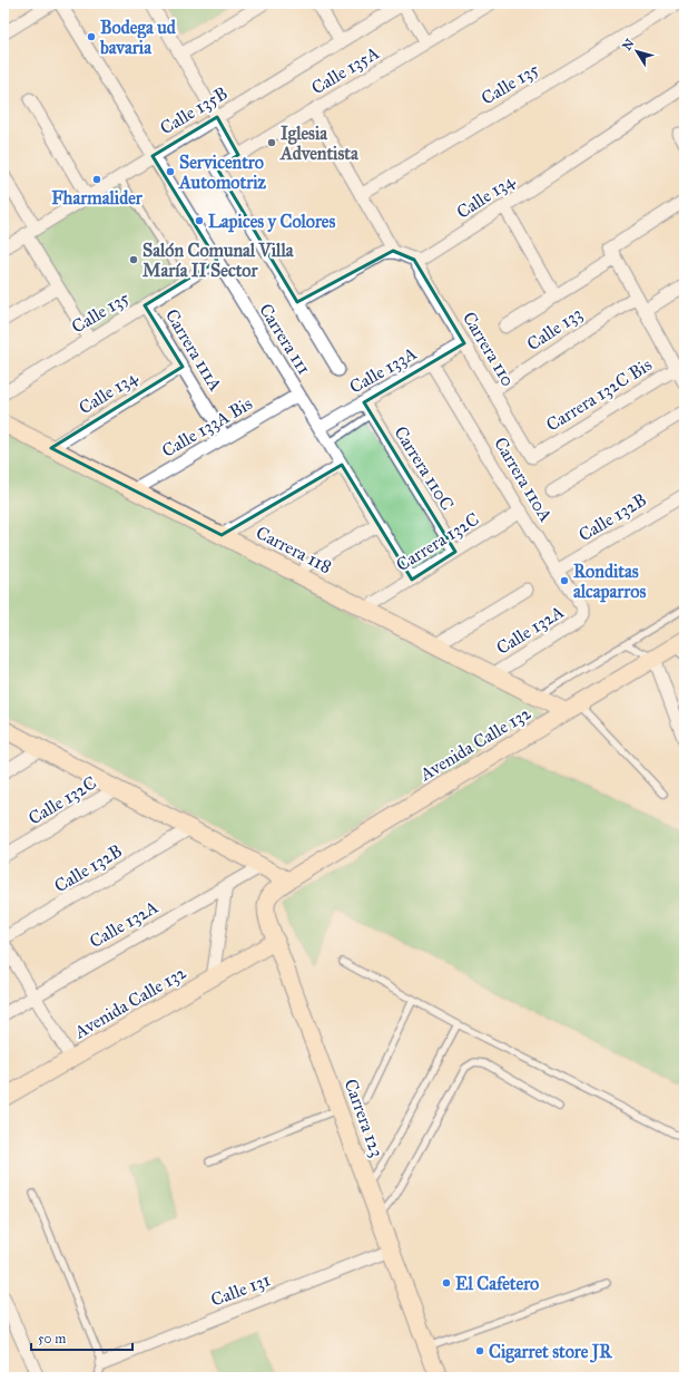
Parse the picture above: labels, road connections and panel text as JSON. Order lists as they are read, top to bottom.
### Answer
{
  "streets": {
    "street": [
      "Calle 135A",
      "Calle 135",
      "Calle 135B",
      "Calle 134",
      "Calle 133",
      "Carrera 111",
      "Carrera 110",
      "Carrera 111A",
      "Calle 133A",
      "Carrera 132C Bis",
      "Calle 133A Bis",
      "Carrera 110C",
      "Carrera 110A",
      "Calle 132B",
      "Carrera 132C",
      "Carrera 118",
      "Calle 132A",
      "Avenida Calle 132",
      "Calle 132C",
      "Carrera 123",
      "Calle 131"
    ]
  },
  "crossings": [
    ["Calle 135", "Carrera 111"],
    ["Calle 135", "Carrera 111A"],
    ["Calle 135B", "Carrera 111"],
    ["Calle 134", "Carrera 110"],
    ["Calle 134", "Carrera 111A"],
    ["Calle 134", "Carrera 118"],
    ["Calle 133", "Carrera 110"],
    ["Carrera 111", "Calle 133A"],
    ["Carrera 111", "Calle 133A Bis"],
    ["Carrera 111", "Carrera 132C"],
    ["Carrera 110", "Calle 133A"],
    ["Carrera 110", "Carrera 132C Bis"],
    ["Carrera 111A", "Calle 133A Bis"],
    ["Calle 133A", "Carrera 110C"],
    ["Calle 133A", "Carrera 110A"],
    ["Calle 133A Bis", "Carrera 118"],
    ["Carrera 110C", "Carrera 132C"],
    ["Carrera 110A", "Calle 132B"],
    ["Carrera 110A", "Carrera 132C"],
    ["Carrera 110A", "Calle 132A"],
    ["Carrera 118", "Calle 132A"],
    ["Carrera 118", "Avenida Calle 132"],
    ["Avenida Calle 132", "Carrera 123"],
    ["Carrera 123", "Calle 131"]
  ],
  "places": [
    "Bodega ud bavaria",
    "Iglesia Adventista",
    "Servicentro Automotriz",
    "Fharmalider",
    "Lapices y Colores",
    "Salón Comunal Villa María II Sector",
    "Ronditas alcaparros",
    "El Cafetero",
    "Cigarret store JR"
  ],
  "scale_bar": "50 m",
  "north": "top left"
}
